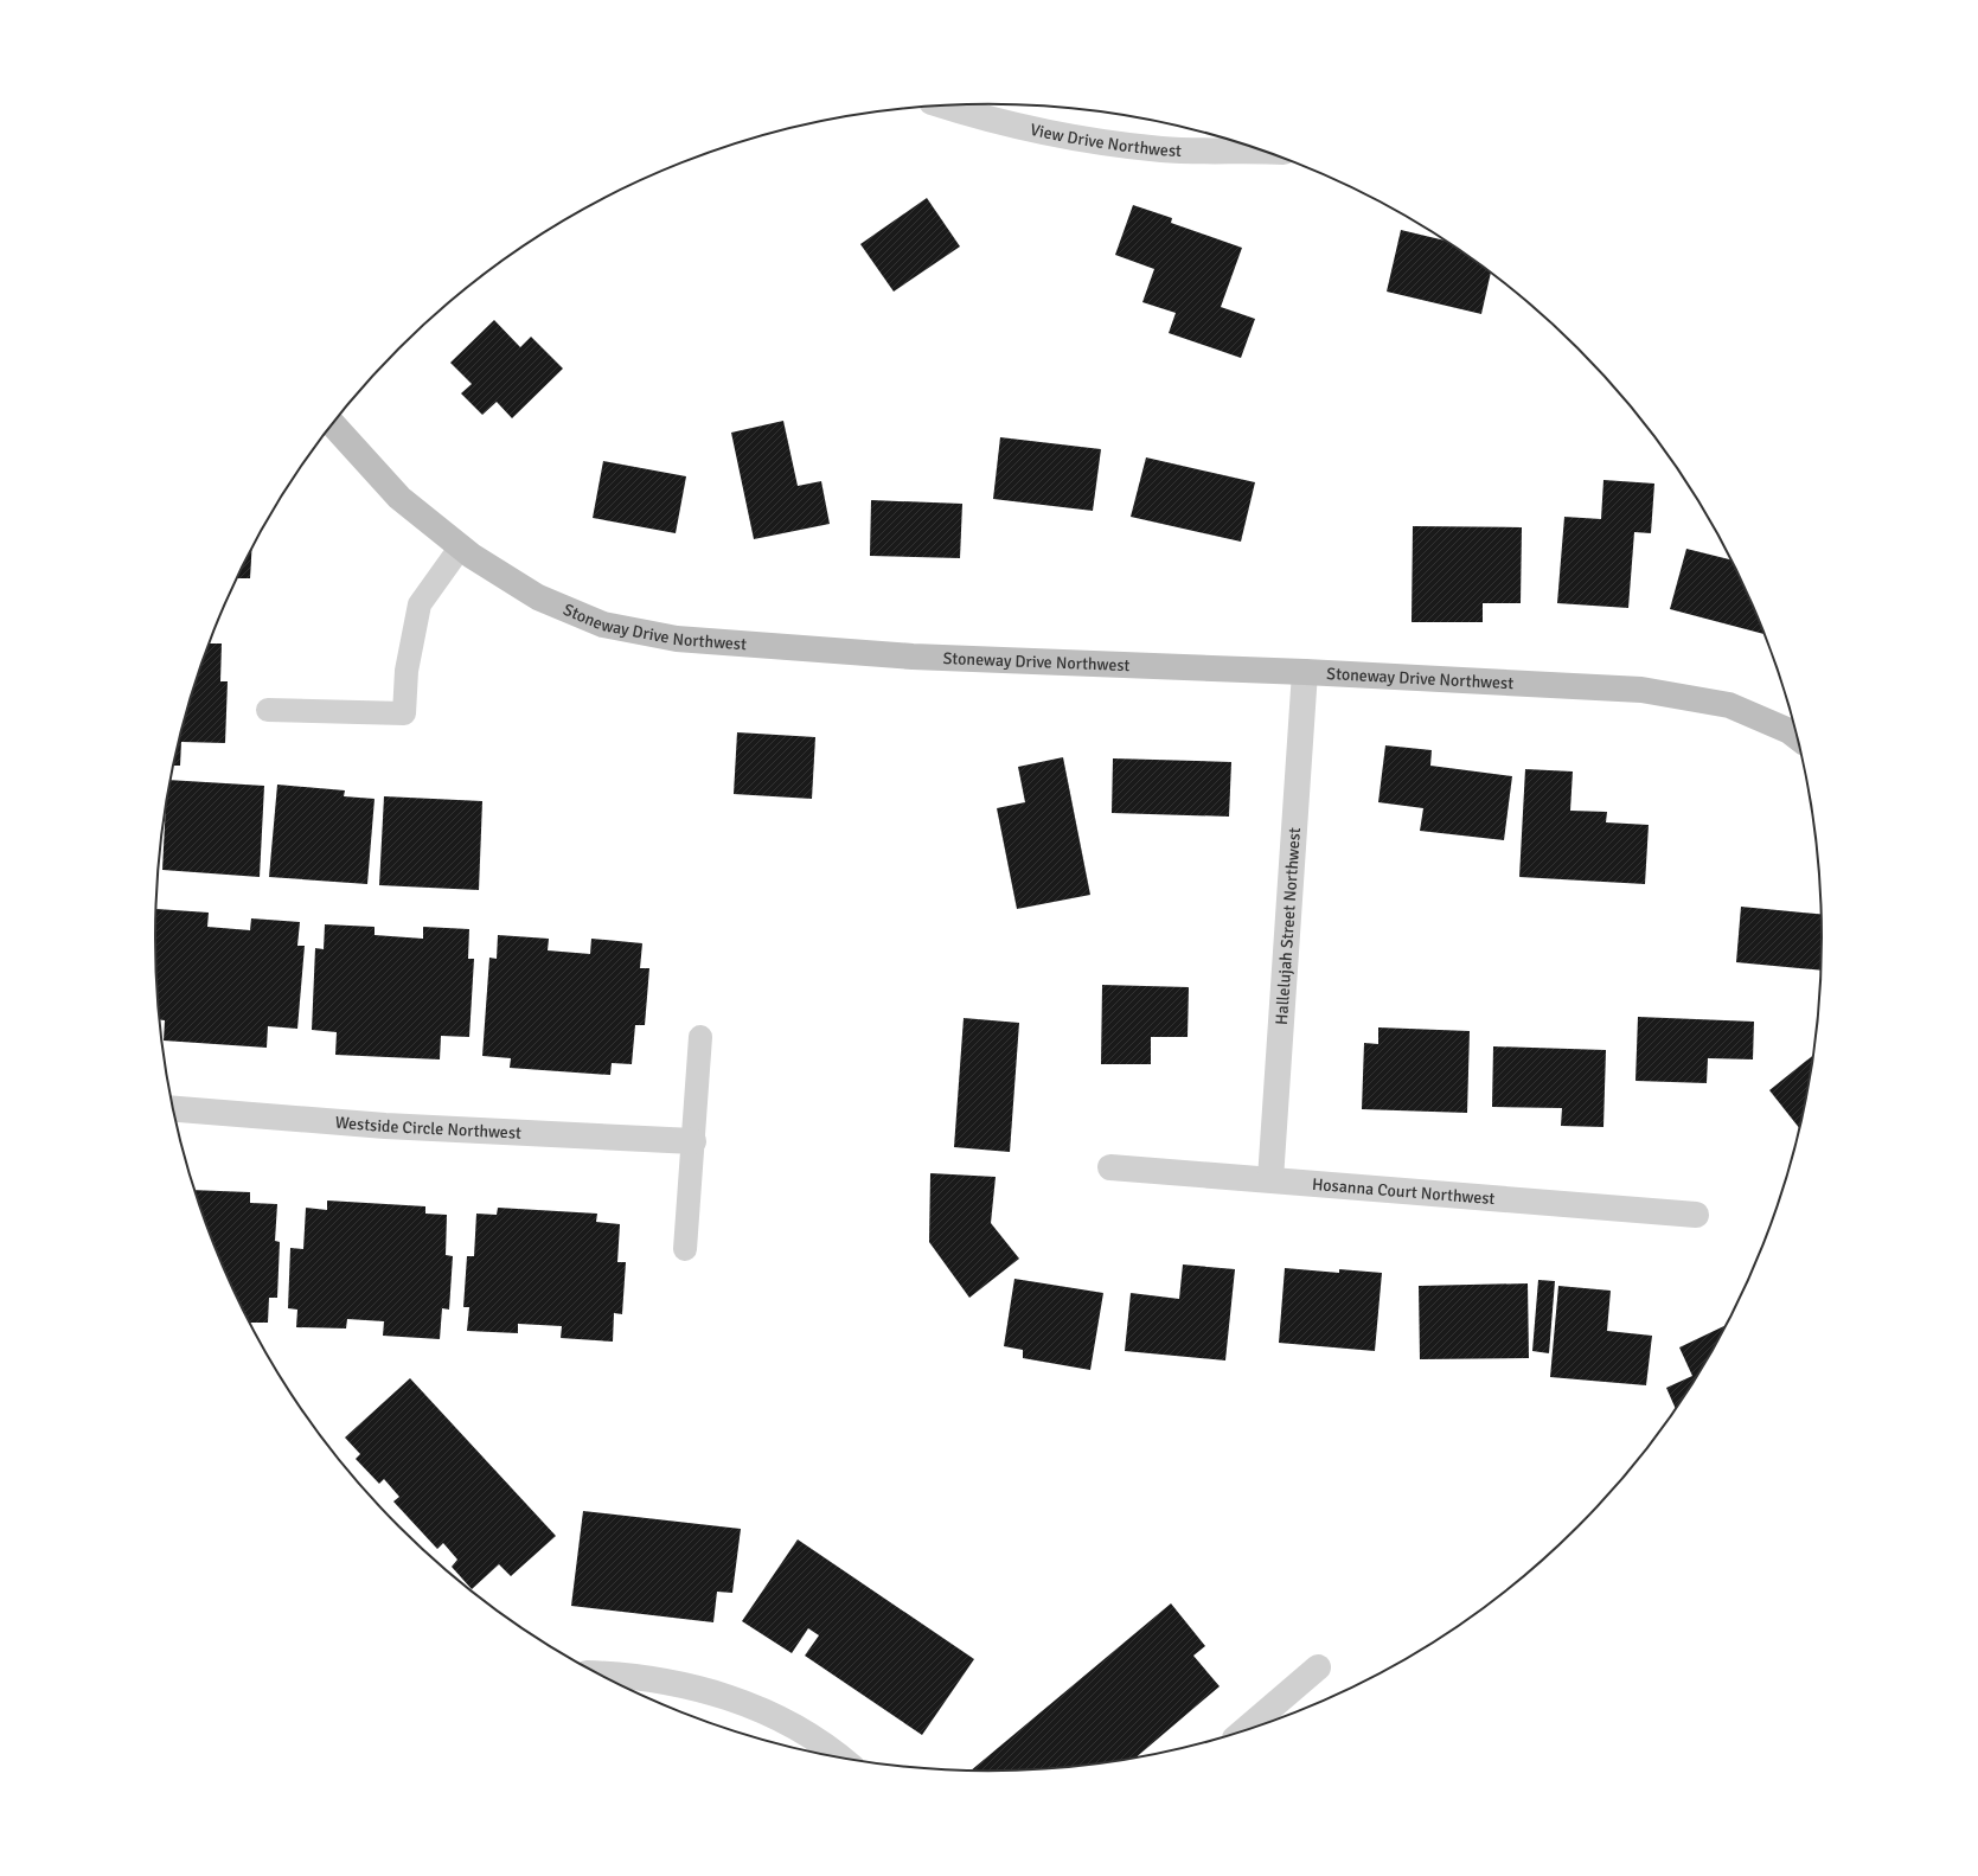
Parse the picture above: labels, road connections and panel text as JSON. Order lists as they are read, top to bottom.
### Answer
{
  "streets": {
    "street": [
      "View Drive Northwest",
      "Stoneway Drive Northwest",
      "Hallelujah Street Northwest",
      "Westside Circle Northwest",
      "Hosanna Court Northwest"
    ]
  },
  "crossings": [
    ["Stoneway Drive Northwest", "Hallelujah Street Northwest"],
    ["Hallelujah Street Northwest", "Hosanna Court Northwest"]
  ]
}
